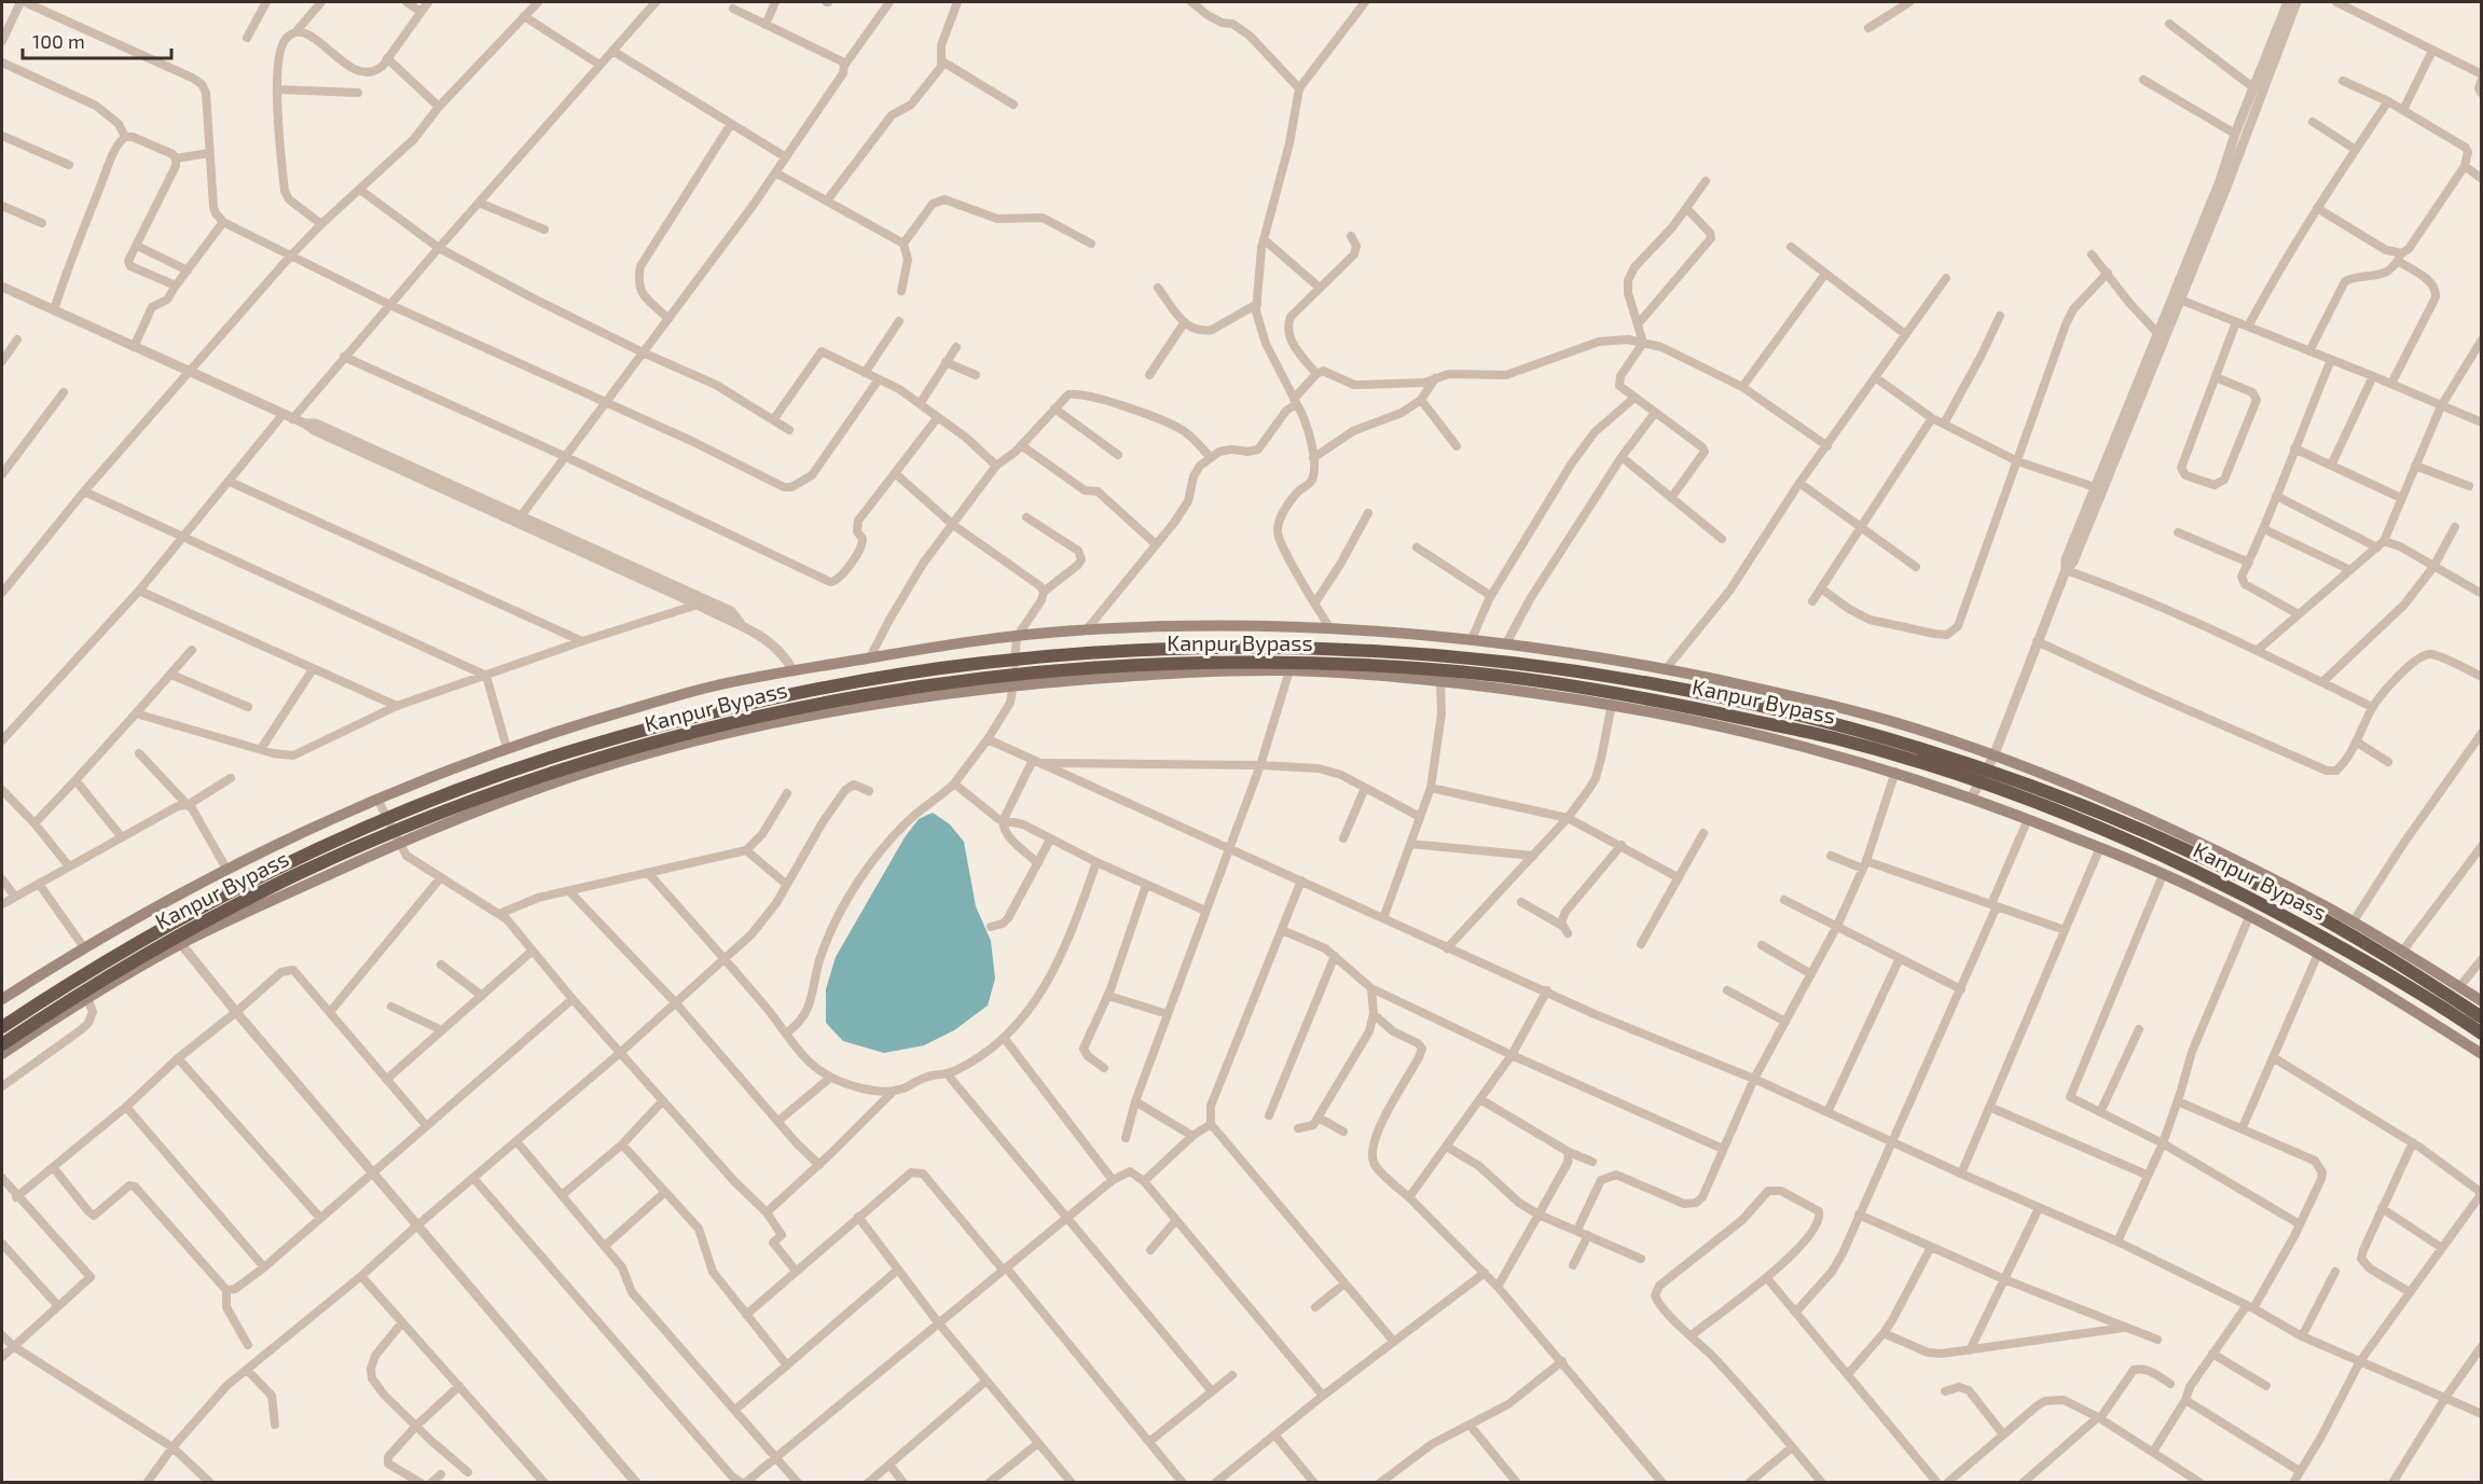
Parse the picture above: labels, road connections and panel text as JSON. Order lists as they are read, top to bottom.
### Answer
{
  "streets": {
    "highway": ["Kanpur Bypass"]
  },
  "scale_bar": "100 m"
}
